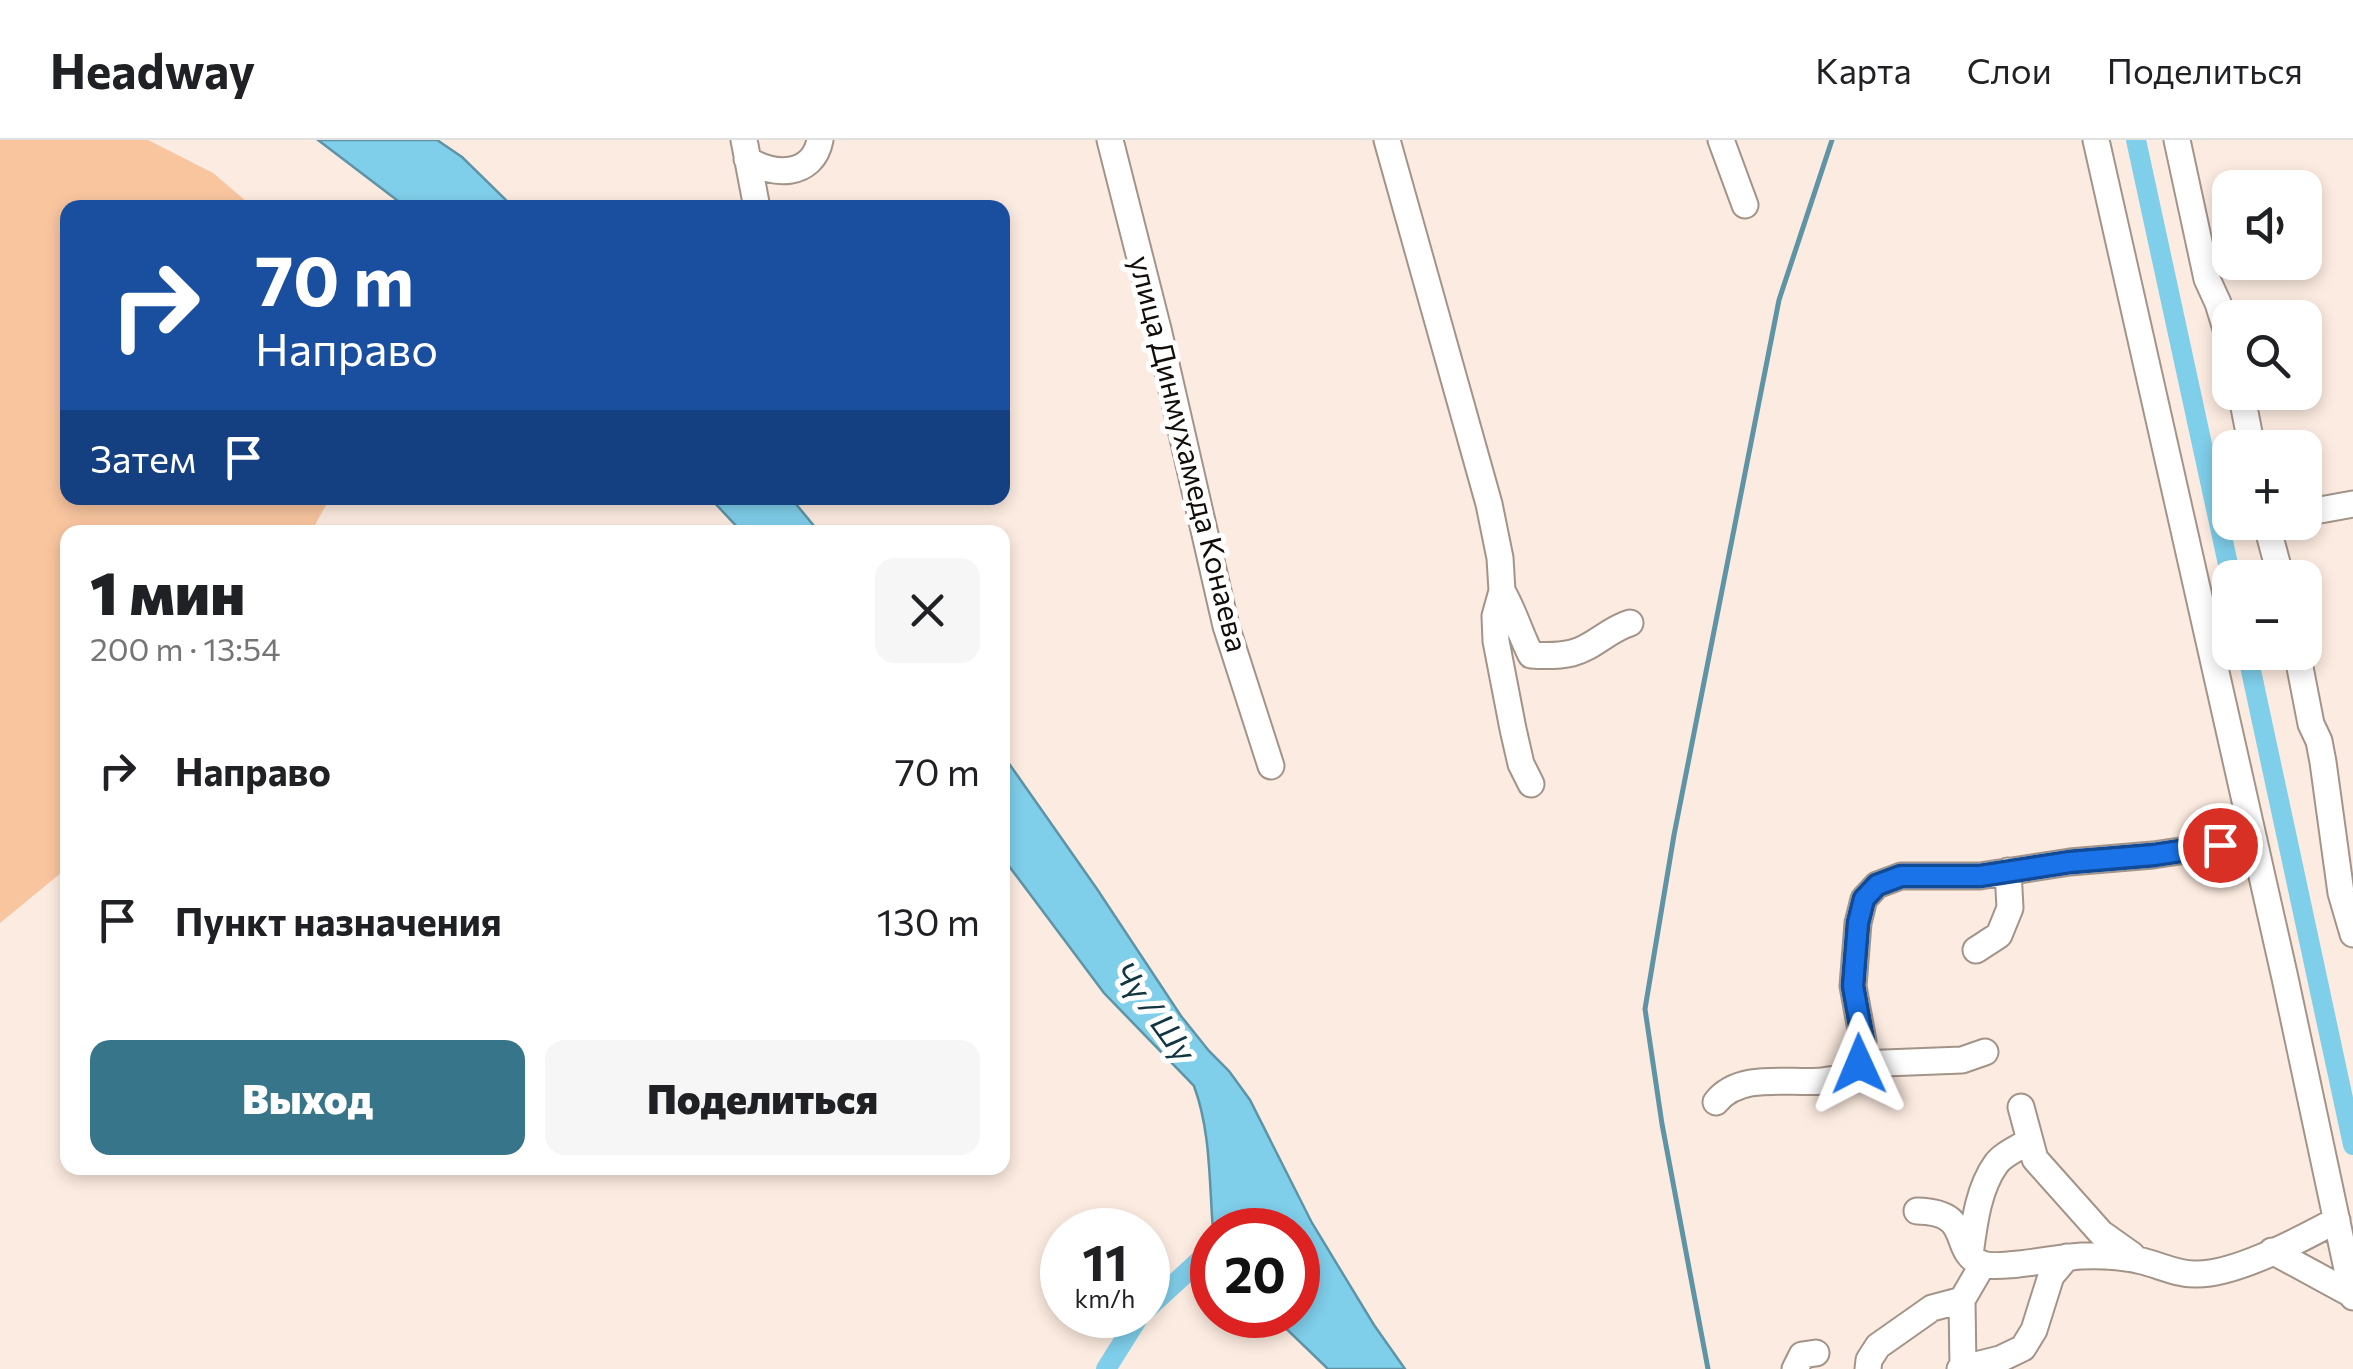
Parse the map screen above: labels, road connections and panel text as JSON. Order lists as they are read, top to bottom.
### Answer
{
  "streets": {
    "street": ["улица Динмухамеда Конаева"]
  },
  "water": ["Чү / Шу"],
  "page": {
    "header": "Headway",
    "nav": ["Карта", "Слои", "Поделиться"],
    "map_buttons": ["+", "−"],
    "turn": ["70 m", "Направо"],
    "then": "Затем",
    "heading": ["1 мин", "200 m · 13:54"],
    "list": [
      {
        "name": "Направо",
        "value": "70 m"
      },
      {
        "name": "Пункт назначения",
        "value": "130 m"
      }
    ],
    "buttons": ["Выход", "Поделиться"],
    "speed": "11 km/h",
    "limit": "20"
  }
}
